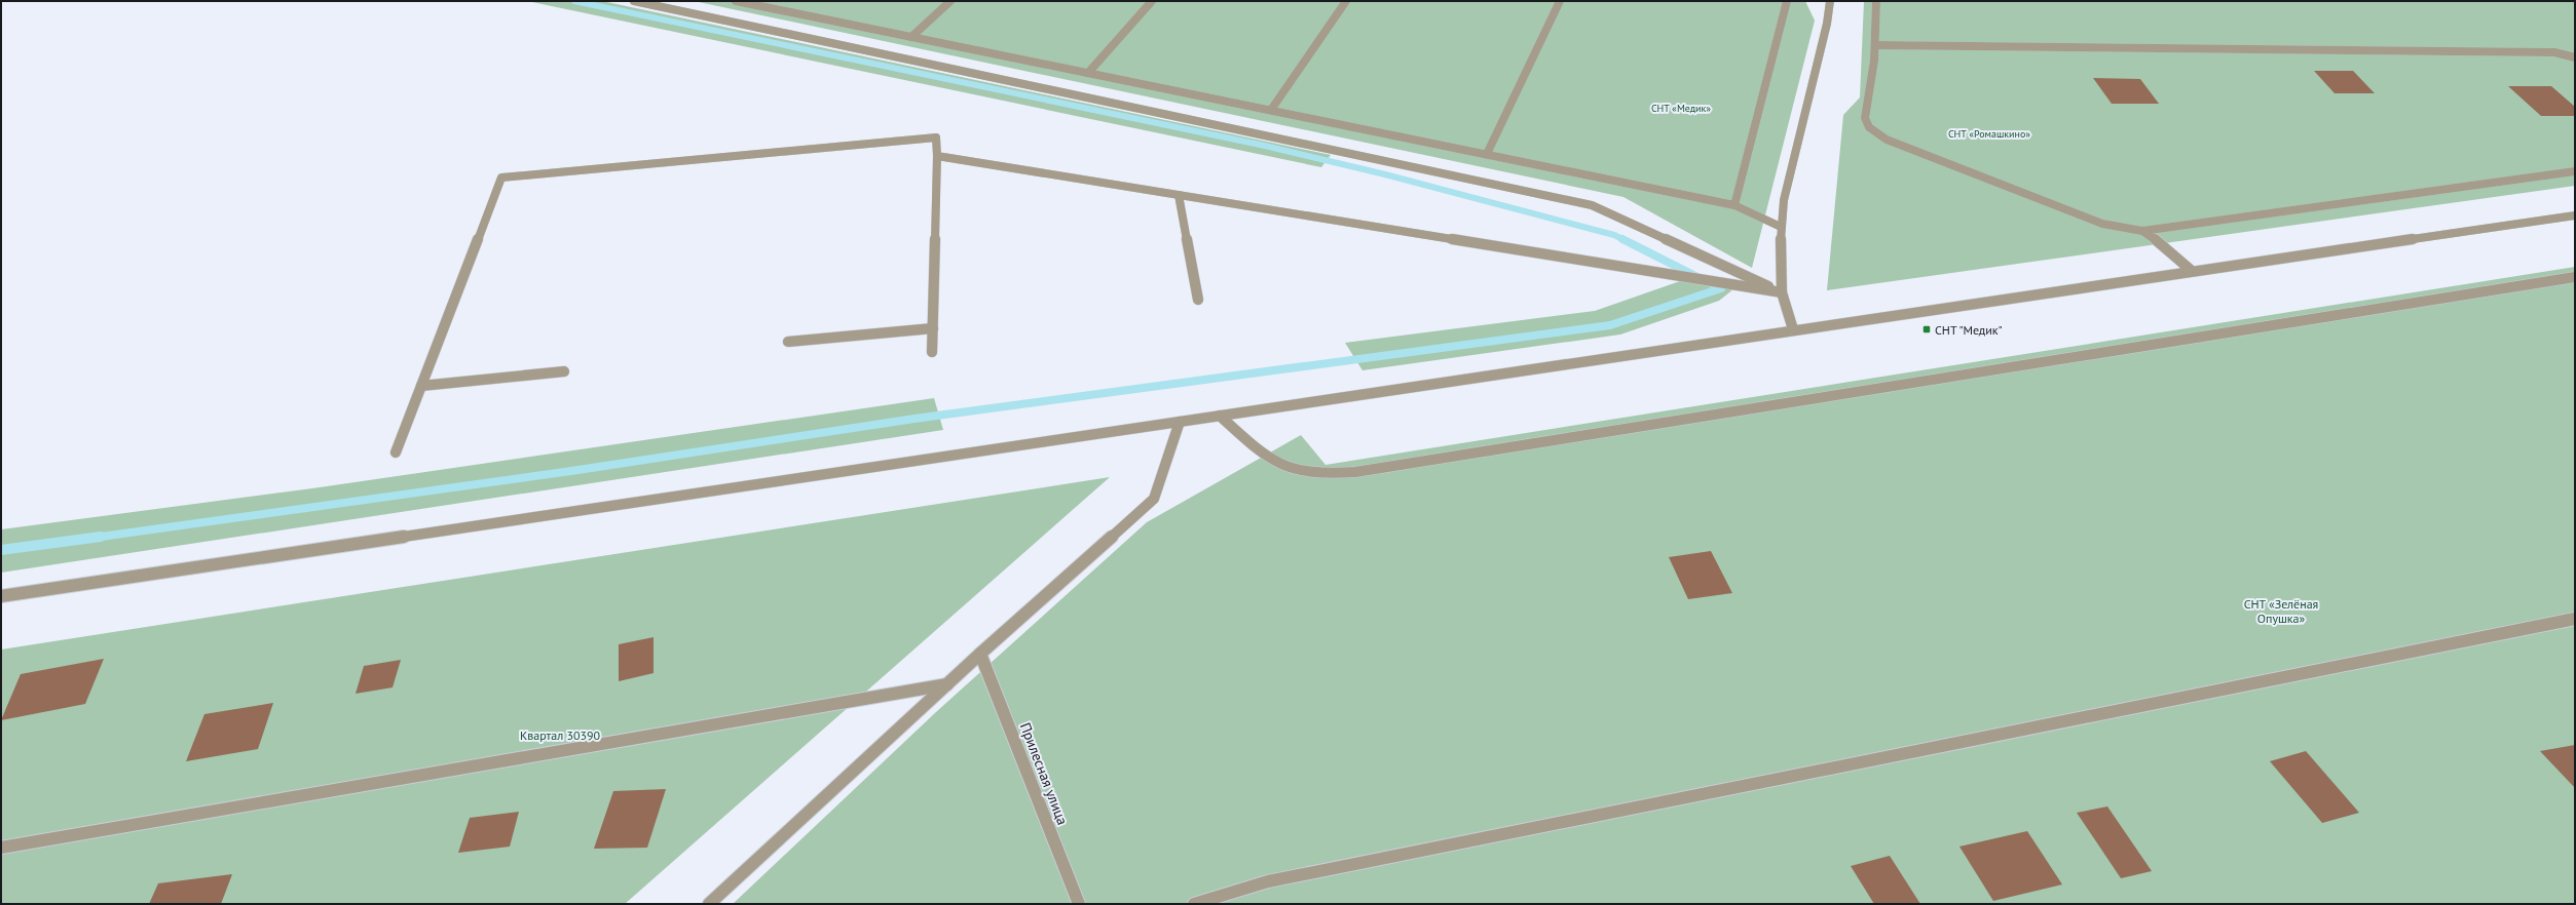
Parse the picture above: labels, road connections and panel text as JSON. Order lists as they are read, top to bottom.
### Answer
{
  "streets": {
    "street": ["Прилесная улица"]
  },
  "parks": [
    "СНТ «Медик»",
    "СНТ «Ромашкино»",
    "СНТ «Зелёная Опушка»",
    "Квартал 30390"
  ],
  "places": {
    "transit": ["СНТ \"Медик\""]
  }
}
